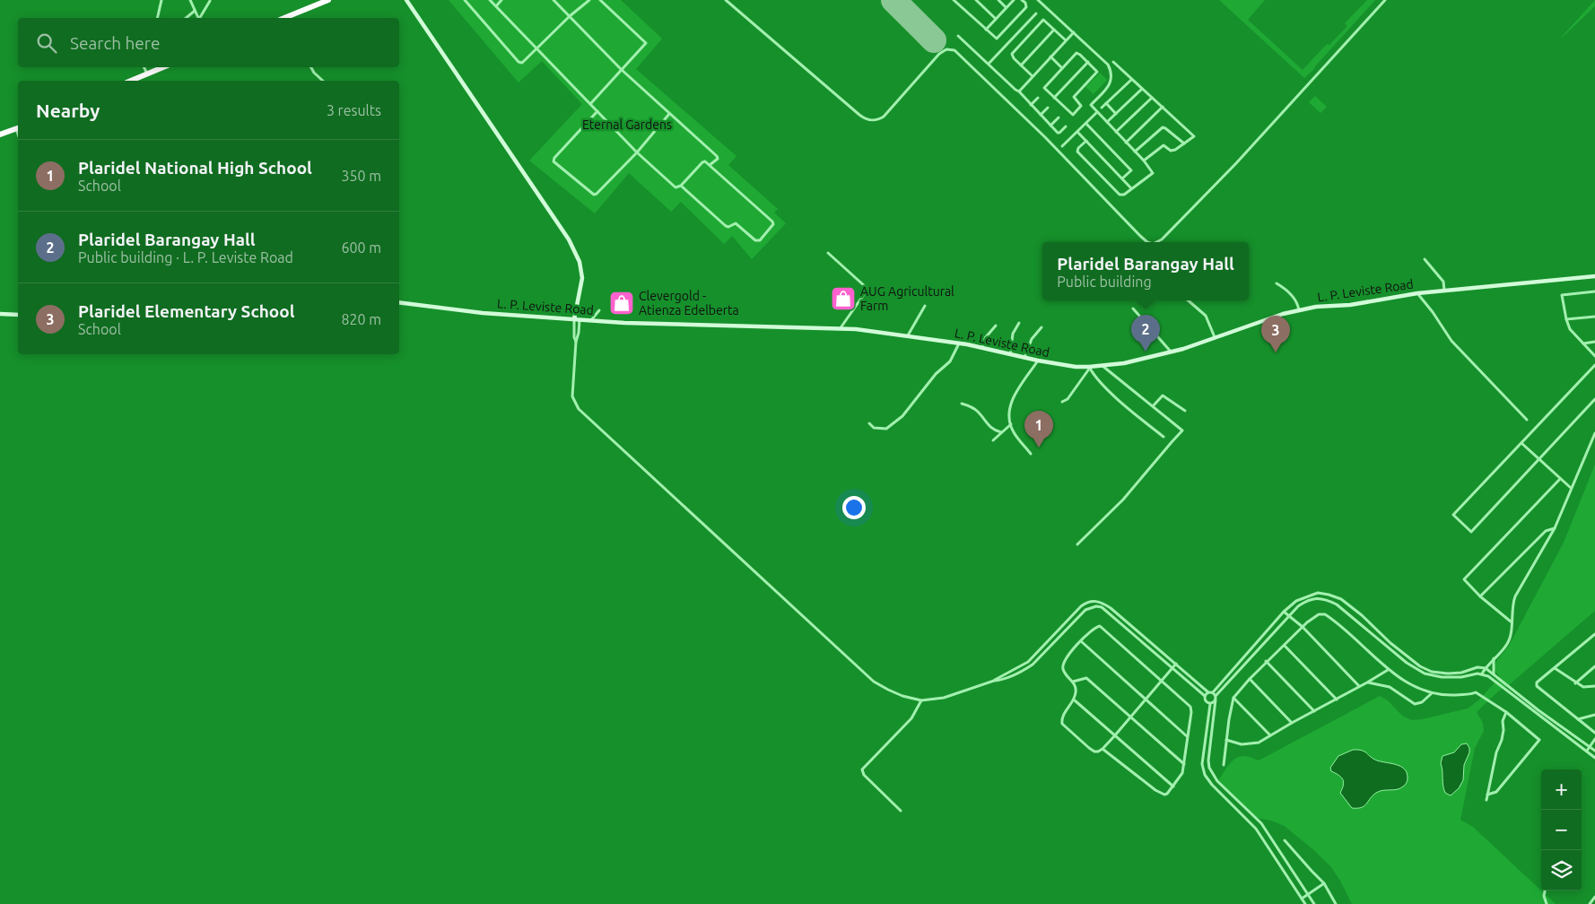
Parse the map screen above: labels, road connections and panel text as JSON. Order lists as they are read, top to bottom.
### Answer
{
  "streets": {
    "main road": ["L. P. Leviste Road"]
  },
  "parks": ["Eternal Gardens"],
  "places": {
    "shop": ["AUG Agricultural Farm", "Clevergold - Atienza Edelberta"]
  },
  "page": {
    "search": "Search here",
    "heading": ["Nearby", "3 results"],
    "list": [
      {
        "mark": "1",
        "name": "Plaridel National High School",
        "note": "School",
        "value": "350 m"
      },
      {
        "mark": "2",
        "name": "Plaridel Barangay Hall",
        "note": "Public building · L. P. Leviste Road",
        "value": "600 m"
      },
      {
        "mark": "3",
        "name": "Plaridel Elementary School",
        "note": "School",
        "value": "820 m"
      }
    ],
    "popup": ["Plaridel Barangay Hall", "Public building"],
    "pins": ["2", "3", "1"],
    "map_buttons": ["+", "−"]
  }
}
